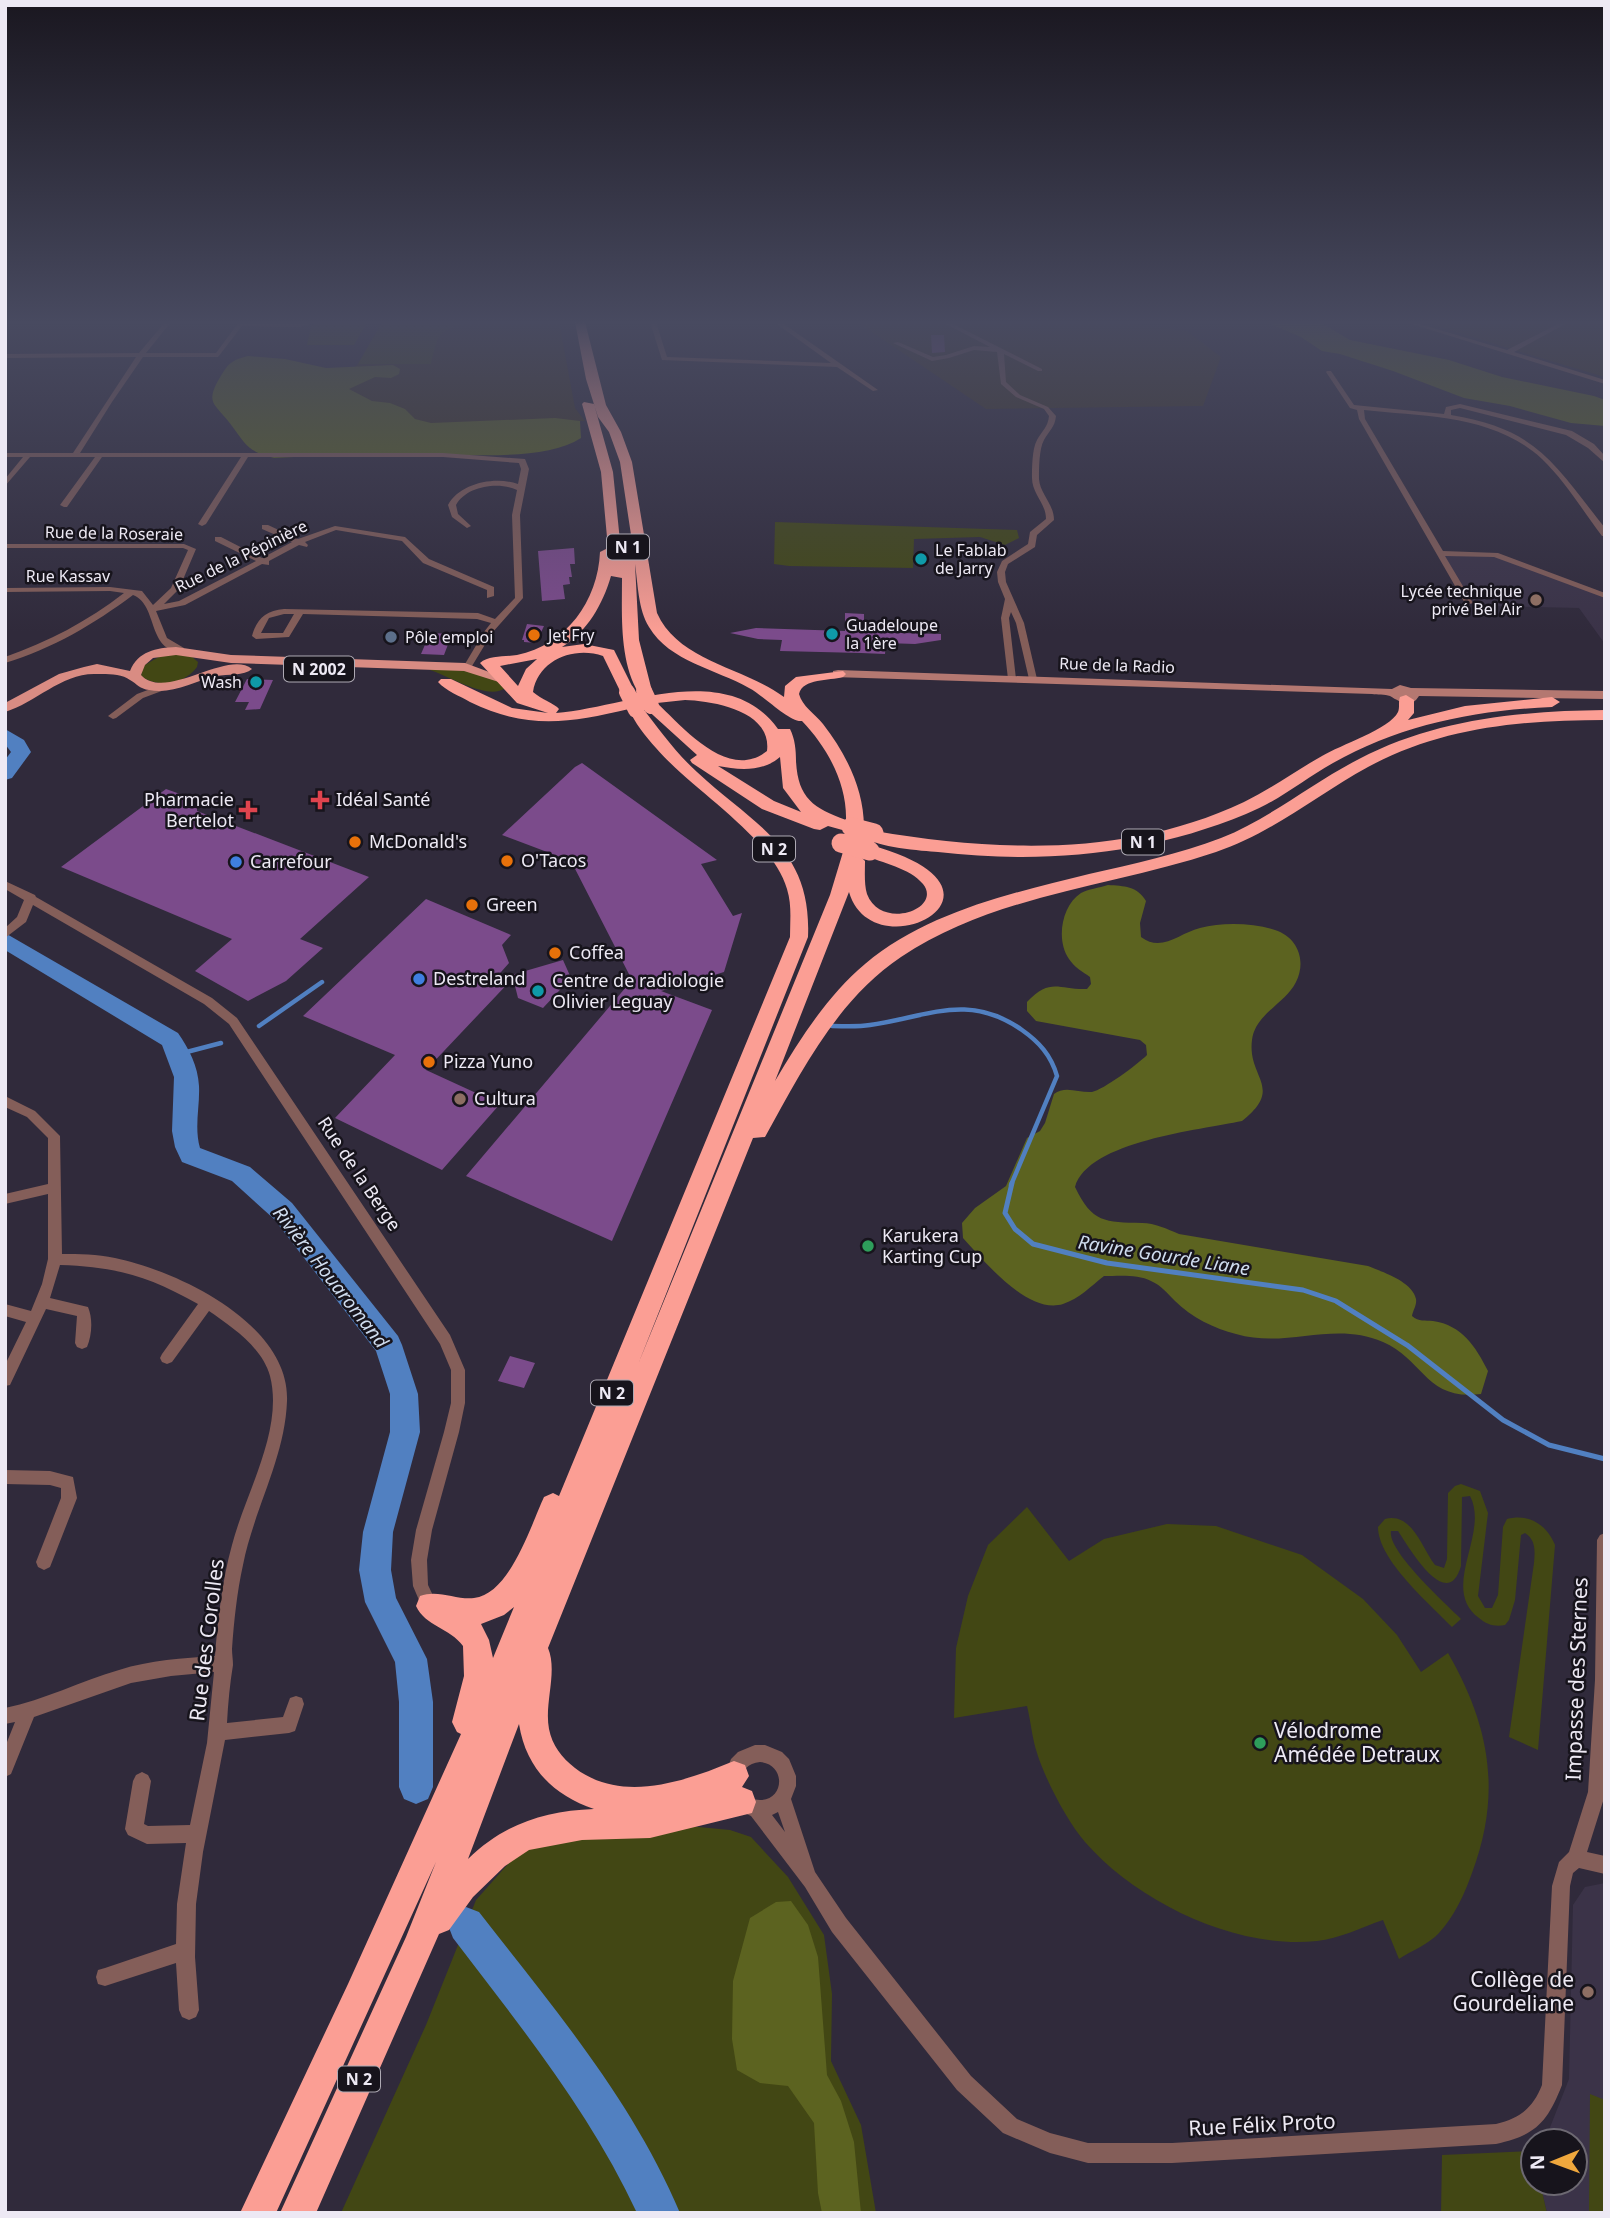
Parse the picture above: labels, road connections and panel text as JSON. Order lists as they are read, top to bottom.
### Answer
{
  "streets": {
    "highway": ["N 1", "N 2"],
    "main road": ["N 2002"],
    "street": [
      "Rue de la Roseraie",
      "Rue de la Pépinière",
      "Rue Kassav",
      "Rue de la Radio",
      "Rue de la Berge",
      "Rue des Corolles",
      "Impasse des Sternes",
      "Rue Félix Proto"
    ]
  },
  "crossings": [
    ["Rue de la Roseraie", "Rue de la Pépinière"],
    ["Rue de la Roseraie", "Rue Kassav"],
    ["N 1", "N 2"],
    ["Rue de la Pépinière", "Rue Kassav"],
    ["Impasse des Sternes", "Rue Félix Proto"]
  ],
  "water": ["Ravine Gourde Liane", "Rivière Houaromand"],
  "places": {
    "other": [
      "Le Fablab de Jarry",
      "Lycée technique privé Bel Air",
      "Guadeloupe la 1ère",
      "Jet Fry",
      "Pôle emploi",
      "Wash",
      "McDonald's",
      "O'Tacos",
      "Carrefour",
      "Green",
      "Coffea",
      "Destreland",
      "Centre de radiologie Olivier Leguay",
      "Pizza Yuno",
      "Cultura",
      "Karukera Karting Cup",
      "Vélodrome Amédée Detraux",
      "Collège de Gourdeliane"
    ],
    "health": ["Idéal Santé", "Pharmacie Bertelot"]
  },
  "north": "left"
}
